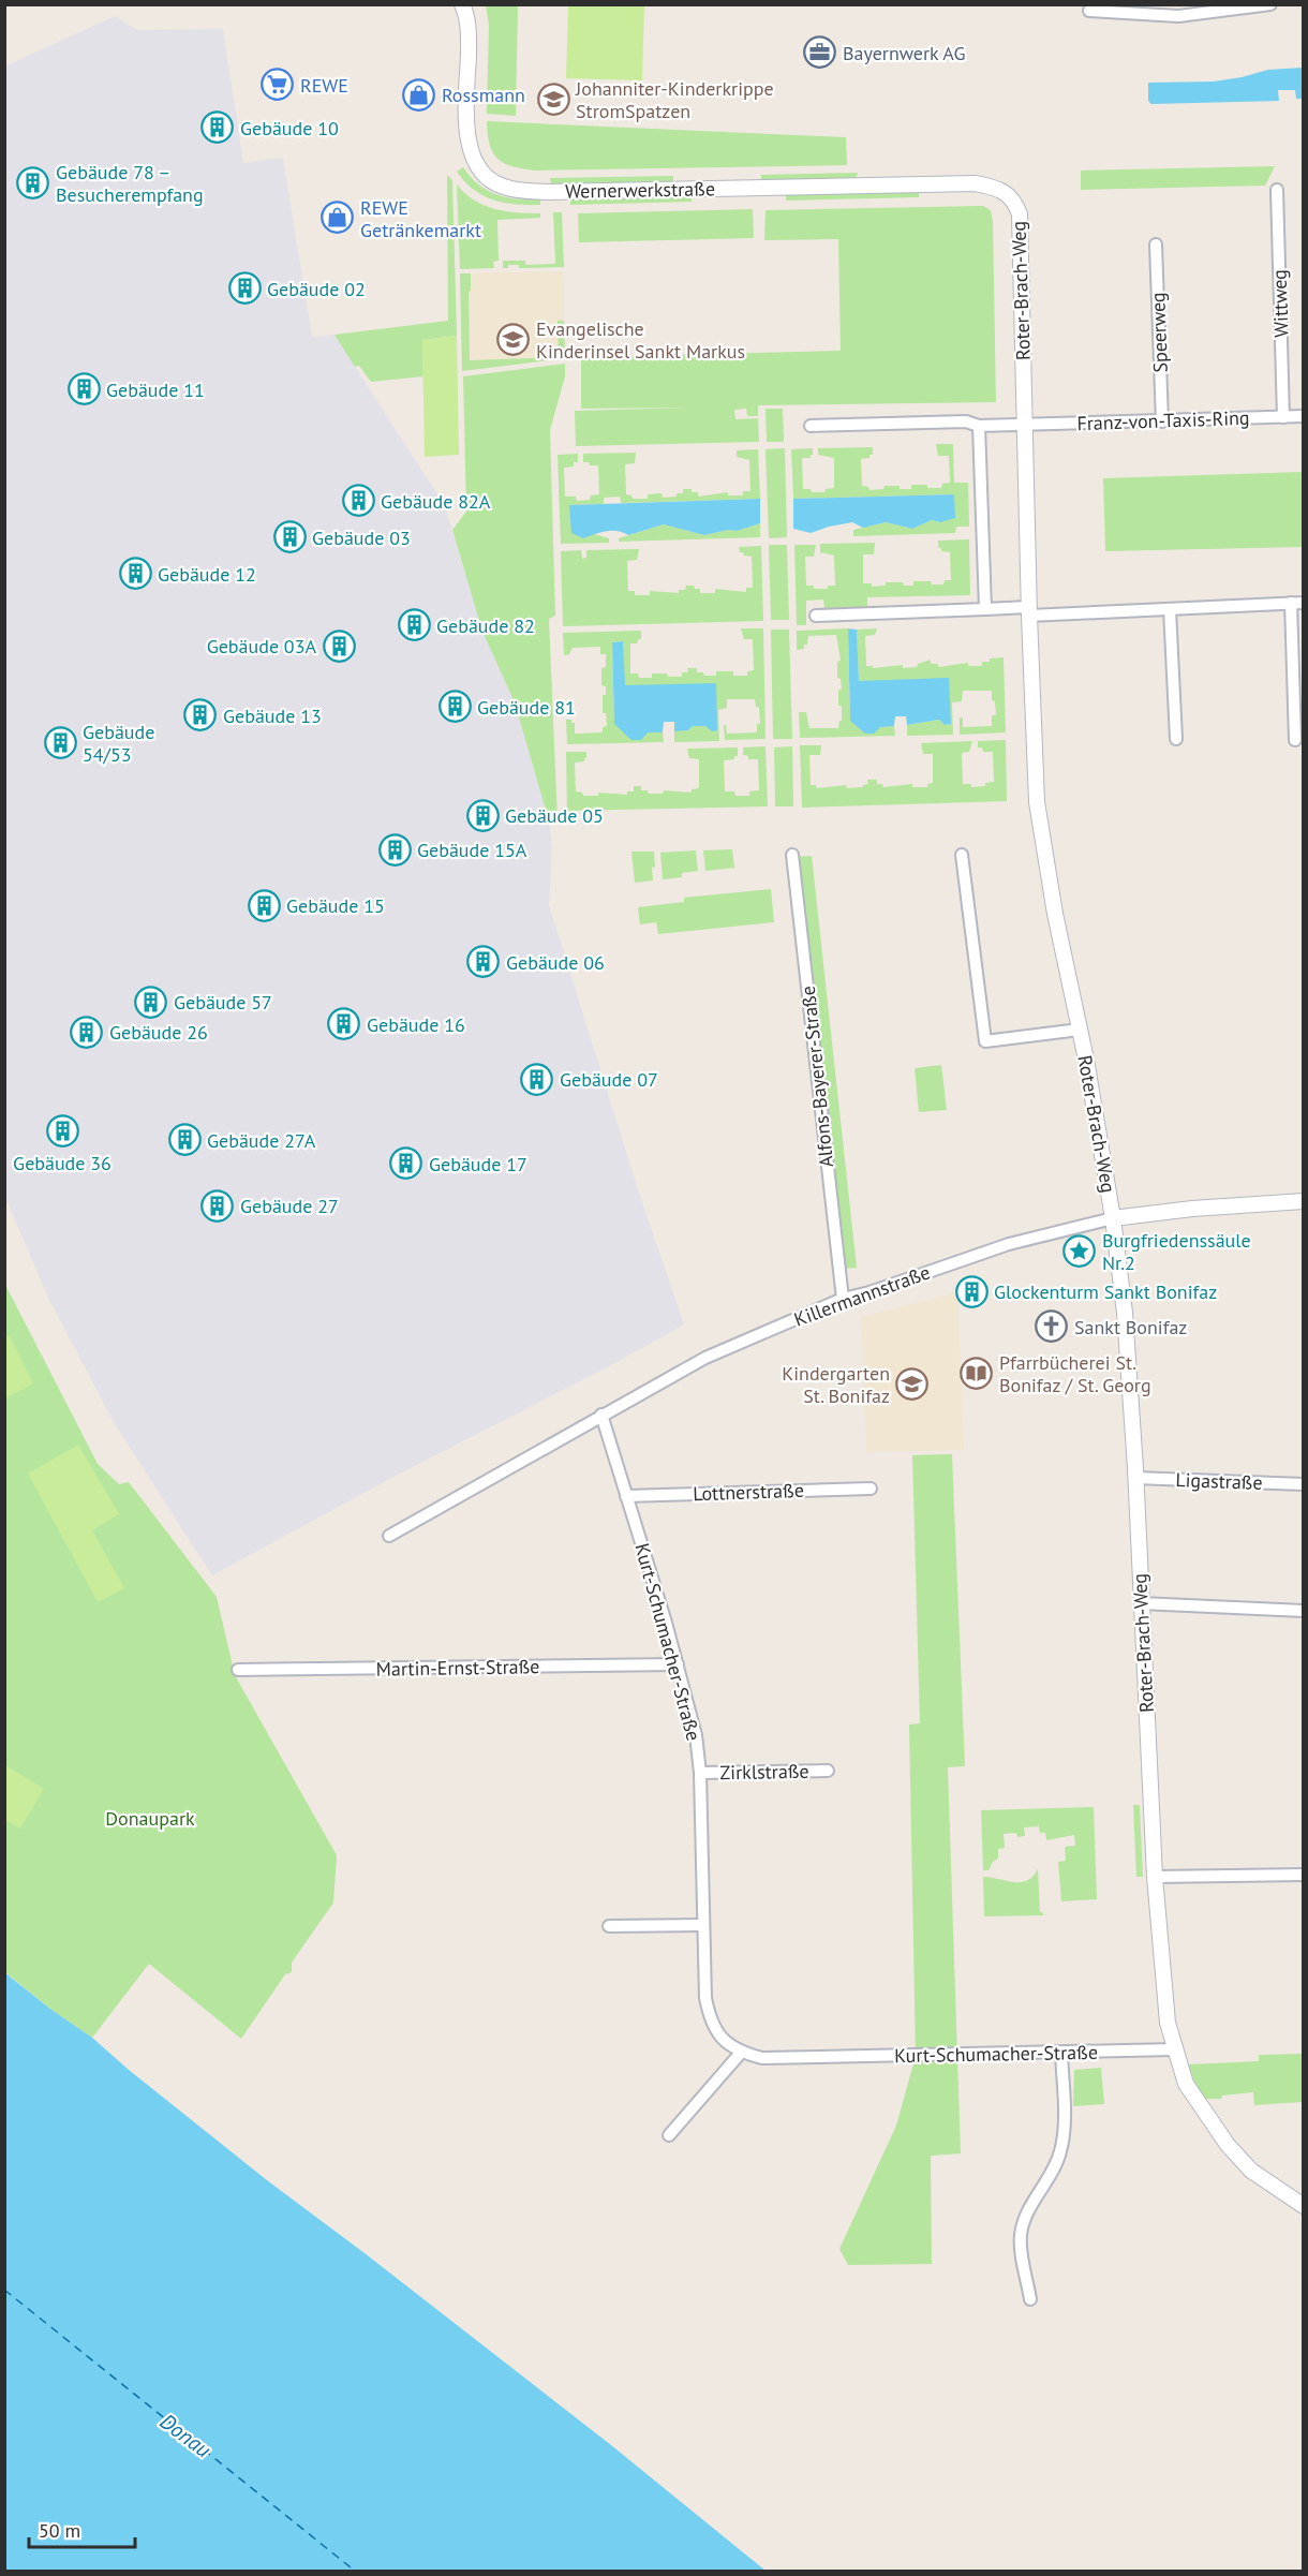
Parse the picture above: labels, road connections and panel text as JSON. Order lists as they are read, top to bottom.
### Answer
{
  "streets": {
    "street": [
      "Wernerwerkstraße",
      "Roter-Brach-Weg",
      "Wittweg",
      "Speerweg",
      "Franz-von-Taxis-Ring",
      "Alfons-Bayerer-Straße",
      "Killermannstraße",
      "Ligastraße",
      "Lottnerstraße",
      "Kurt-Schumacher-Straße",
      "Martin-Ernst-Straße",
      "Zirklstraße"
    ]
  },
  "crossings": [
    ["Wernerwerkstraße", "Roter-Brach-Weg"],
    ["Roter-Brach-Weg", "Franz-von-Taxis-Ring"],
    ["Roter-Brach-Weg", "Killermannstraße"],
    ["Roter-Brach-Weg", "Ligastraße"],
    ["Roter-Brach-Weg", "Kurt-Schumacher-Straße"],
    ["Wittweg", "Franz-von-Taxis-Ring"],
    ["Speerweg", "Franz-von-Taxis-Ring"],
    ["Alfons-Bayerer-Straße", "Killermannstraße"],
    ["Killermannstraße", "Kurt-Schumacher-Straße"],
    ["Lottnerstraße", "Kurt-Schumacher-Straße"],
    ["Kurt-Schumacher-Straße", "Martin-Ernst-Straße"],
    ["Kurt-Schumacher-Straße", "Zirklstraße"]
  ],
  "water": ["Donau"],
  "parks": ["Donaupark"],
  "places": {
    "office": ["Bayernwerk AG"],
    "supermarket": ["REWE"],
    "shop": ["Rossmann", "REWE Getränkemarkt"],
    "school or university": ["Johanniter-Kinderkrippe StromSpatzen", "Evangelische Kinderinsel Sankt Markus", "Kindergarten St. Bonifaz"],
    "building": [
      "Gebäude 10",
      "Gebäude 78 – Besucherempfang",
      "Gebäude 02",
      "Gebäude 11",
      "Gebäude 82A",
      "Gebäude 03",
      "Gebäude 12",
      "Gebäude 82",
      "Gebäude 03A",
      "Gebäude 81",
      "Gebäude 13",
      "Gebäude 54/53",
      "Gebäude 05",
      "Gebäude 15A",
      "Gebäude 15",
      "Gebäude 06",
      "Gebäude 57",
      "Gebäude 16",
      "Gebäude 26",
      "Gebäude 07",
      "Gebäude 36",
      "Gebäude 27A",
      "Gebäude 17",
      "Gebäude 27",
      "Glockenturm Sankt Bonifaz"
    ],
    "place": ["Burgfriedenssäule Nr.2"],
    "church": ["Sankt Bonifaz"],
    "library": ["Pfarrbücherei St. Bonifaz / St. Georg"]
  },
  "scale_bar": "50 m"
}
